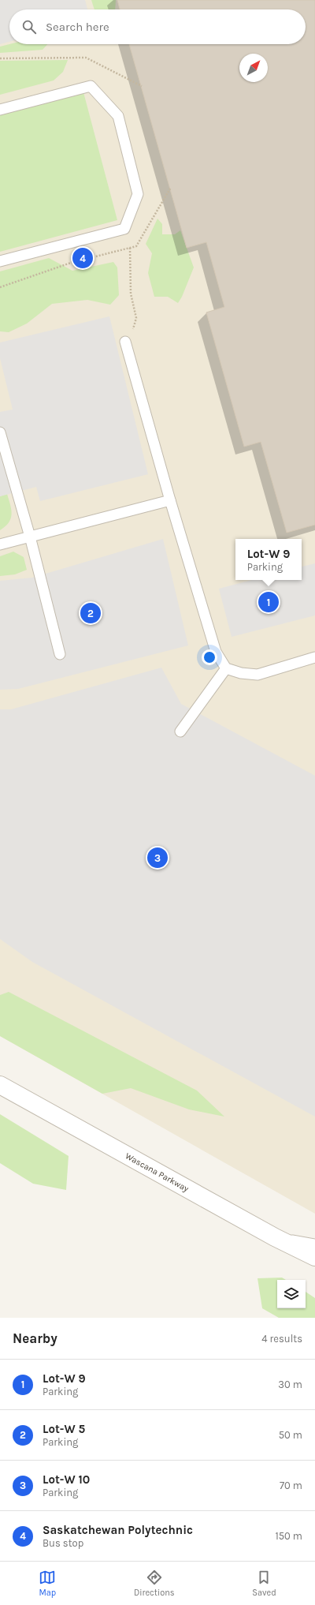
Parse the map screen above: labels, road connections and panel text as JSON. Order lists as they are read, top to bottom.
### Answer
{
  "streets": {
    "street": ["Wascana Parkway"]
  },
  "north": "top right",
  "page": {
    "search": "Search here",
    "pins": [
      "4",
      "1",
      "2",
      "3"
    ],
    "popup": ["Lot-W 9", "Parking"],
    "heading": ["Nearby", "4 results"],
    "list": [
      {
        "mark": "1",
        "name": "Lot-W 9",
        "note": "Parking",
        "value": "30 m"
      },
      {
        "mark": "2",
        "name": "Lot-W 5",
        "note": "Parking",
        "value": "50 m"
      },
      {
        "mark": "3",
        "name": "Lot-W 10",
        "note": "Parking",
        "value": "70 m"
      },
      {
        "mark": "4",
        "name": "Saskatchewan Polytechnic",
        "note": "Bus stop",
        "value": "150 m"
      }
    ],
    "nav": ["Map", "Directions", "Saved"]
  }
}
